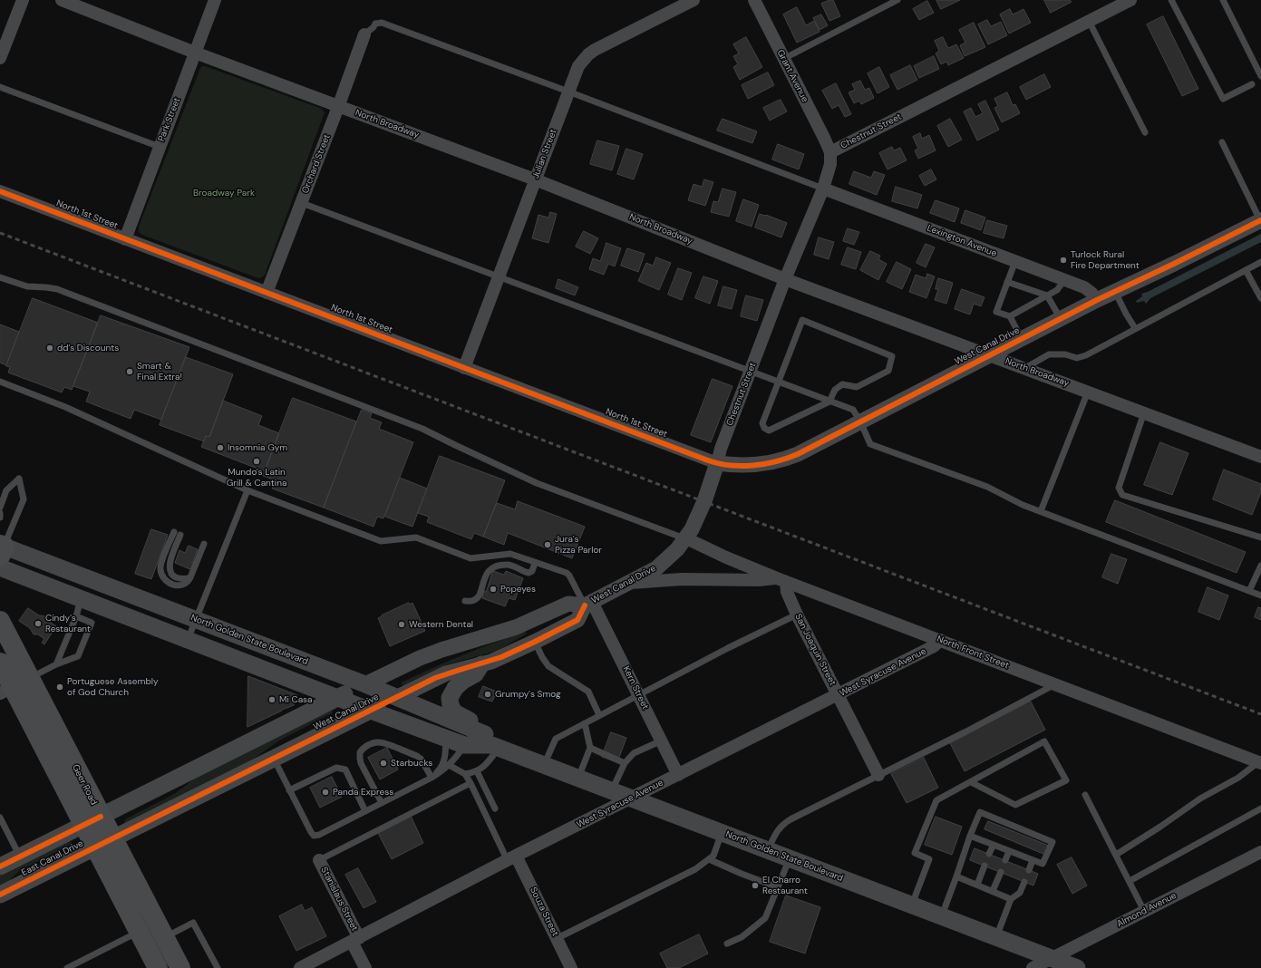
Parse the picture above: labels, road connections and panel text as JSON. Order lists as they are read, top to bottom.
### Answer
{
  "streets": {
    "main road": [
      "West Canal Drive",
      "North Golden State Boulevard",
      "Geer Road",
      "East Canal Drive"
    ],
    "street": [
      "Grant Avenue",
      "Park Street",
      "North Broadway",
      "Chestnut Street",
      "Julian Street",
      "Orchard Street",
      "North 1st Street",
      "Lexington Avenue",
      "San Joaquin Street",
      "North Front Street",
      "West Syracuse Avenue",
      "Kern Street",
      "Stanislaus Street",
      "Almond Avenue",
      "Souza Street"
    ]
  },
  "crossings": [
    ["Grant Avenue", "Chestnut Street"],
    ["Park Street", "North Broadway"],
    ["Park Street", "North 1st Street"],
    ["North Broadway", "Chestnut Street"],
    ["North Broadway", "Julian Street"],
    ["North Broadway", "Orchard Street"],
    ["North Broadway", "West Canal Drive"],
    ["Chestnut Street", "North 1st Street"],
    ["Chestnut Street", "Lexington Avenue"],
    ["Chestnut Street", "West Canal Drive"],
    ["Julian Street", "North 1st Street"],
    ["Orchard Street", "North 1st Street"],
    ["North 1st Street", "West Canal Drive"],
    ["Lexington Avenue", "West Canal Drive"],
    ["West Canal Drive", "North Golden State Boulevard"],
    ["West Canal Drive", "North Front Street"],
    ["West Canal Drive", "Kern Street"],
    ["West Canal Drive", "Geer Road"],
    ["West Canal Drive", "East Canal Drive"],
    ["North Golden State Boulevard", "West Syracuse Avenue"],
    ["North Golden State Boulevard", "Almond Avenue"],
    ["San Joaquin Street", "North Front Street"],
    ["San Joaquin Street", "West Syracuse Avenue"],
    ["North Front Street", "West Syracuse Avenue"],
    ["West Syracuse Avenue", "Kern Street"],
    ["West Syracuse Avenue", "Stanislaus Street"],
    ["West Syracuse Avenue", "Souza Street"],
    ["Geer Road", "East Canal Drive"]
  ],
  "parks": ["Broadway Park"],
  "places": [
    "Turlock Rural Fire Department",
    "dd's Discounts",
    "Smart & Final Extra!",
    "Insomnia Gym",
    "Mundo's Latin Grill & Cantina",
    "Jura's Pizza Parlor",
    "Popeyes",
    "Cindy's Restaurant",
    "Western Dental",
    "Portuguese Assembly of God Church",
    "Grumpy's Smog",
    "Mi Casa",
    "Starbucks",
    "Panda Express",
    "El Charro Restaurant"
  ]
}
